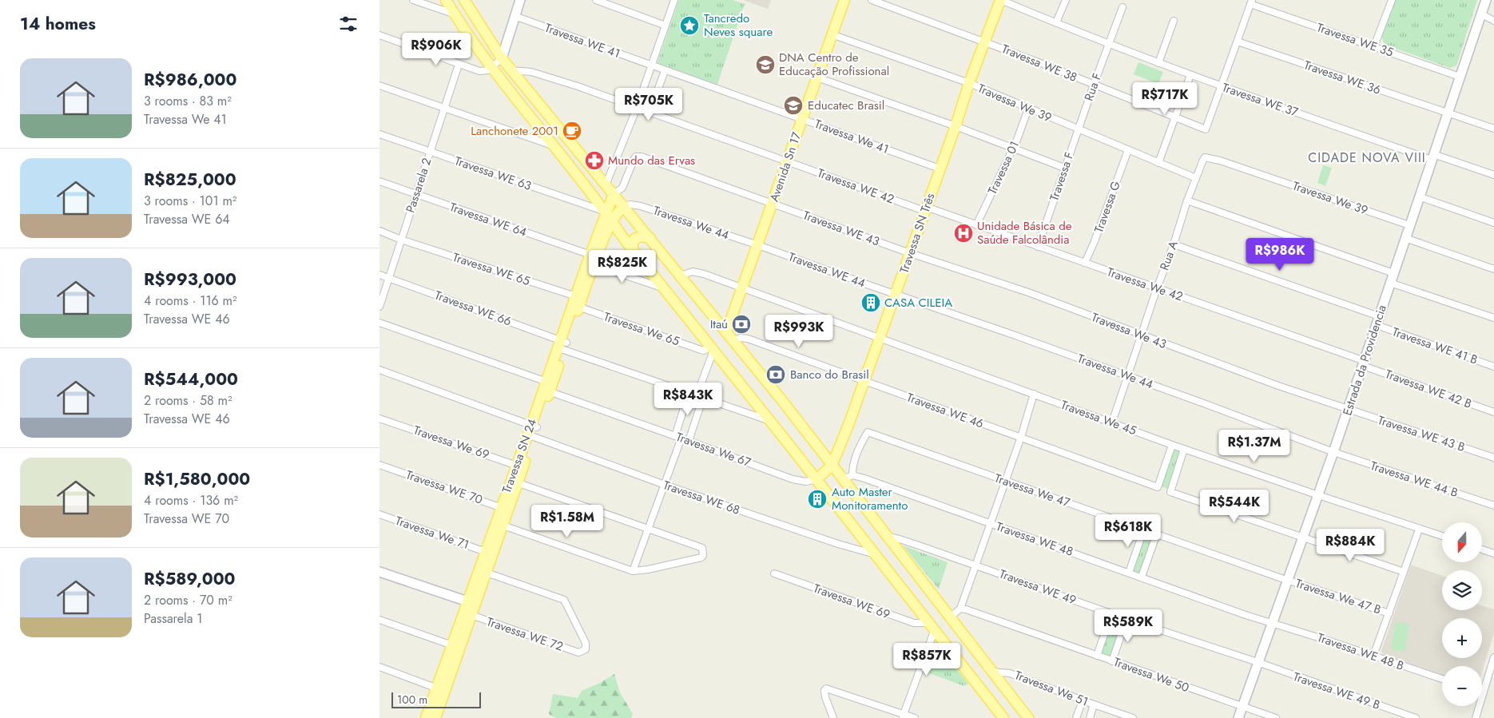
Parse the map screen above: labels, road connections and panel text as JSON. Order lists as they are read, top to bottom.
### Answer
{
  "streets": {
    "main road": [
      "Avenida Sn 17",
      "Travessa SN Três",
      "Estrada da Providencia",
      "Travessa SN 24"
    ],
    "street": [
      "Travessa WE 35",
      "Travessa WE 41",
      "Travessa WE 38",
      "Travessa WE 36",
      "Rua F",
      "Travessa WE 37",
      "Travessa We 39",
      "Travessa We 41",
      "Travessa 01",
      "Travessa WE 63",
      "Travessa F",
      "Passarela 2",
      "Travessa WE 42",
      "Travessa G",
      "Travessa WE 64",
      "Travessa We 44",
      "Travessa WE 43",
      "Rua A",
      "Travessa WE 65",
      "Travessa WE 44",
      "Travessa We 42",
      "Travessa WE 66",
      "Travessa We 65",
      "Travessa We 43",
      "Travessa WE 41 B",
      "Travessa WE 42 B",
      "Travessa WE 46",
      "Travessa We 45",
      "Travessa WE 43 B",
      "Travessa We 69",
      "Travessa We 67",
      "Travessa WE 44 B",
      "Travessa WE 70",
      "Travessa We 47",
      "Travessa WE 68",
      "Travessa We 71",
      "Travessa WE 48",
      "Travessa WE 49",
      "Travessa We 47 B",
      "Travessa WE 69",
      "Travessa WE 72",
      "Travessa WE 48 B",
      "Travessa We 50",
      "Travessa We 51",
      "Travessa WE 49 B"
    ]
  },
  "crossings": [
    ["Travessa WE 35", "Estrada da Providencia"],
    ["Travessa WE 41", "Travessa We 41"],
    ["Travessa WE 38", "Rua F"],
    ["Travessa WE 38", "Travessa WE 37"],
    ["Travessa WE 38", "Travessa SN Três"],
    ["Travessa WE 36", "Estrada da Providencia"],
    ["Rua F", "Travessa WE 37"],
    ["Rua F", "Travessa We 39"],
    ["Rua F", "Travessa F"],
    ["Travessa WE 37", "Travessa SN Três"],
    ["Travessa WE 37", "Estrada da Providencia"],
    ["Travessa We 39", "Avenida Sn 17"],
    ["Travessa We 39", "Travessa 01"],
    ["Travessa We 39", "Travessa F"],
    ["Travessa We 39", "Travessa G"],
    ["Travessa We 39", "Travessa SN Três"],
    ["Travessa We 39", "Rua A"],
    ["Travessa We 39", "Estrada da Providencia"],
    ["Travessa We 41", "Avenida Sn 17"],
    ["Travessa We 41", "Travessa SN Três"],
    ["Avenida Sn 17", "Travessa WE 42"],
    ["Avenida Sn 17", "Travessa We 44"],
    ["Avenida Sn 17", "Travessa WE 43"],
    ["Avenida Sn 17", "Travessa WE 44"],
    ["Travessa 01", "Travessa We 42"],
    ["Travessa WE 63", "Passarela 2"],
    ["Travessa WE 63", "Travessa SN 24"],
    ["Travessa F", "Travessa We 42"],
    ["Passarela 2", "Travessa WE 64"],
    ["Passarela 2", "Travessa WE 65"],
    ["Passarela 2", "Travessa WE 66"],
    ["Travessa WE 42", "Travessa SN Três"],
    ["Travessa WE 42", "Travessa We 42"],
    ["Travessa G", "Travessa We 42"],
    ["Travessa WE 64", "Travessa SN 24"],
    ["Travessa We 44", "Travessa SN Três"],
    ["Travessa We 44", "Rua A"],
    ["Travessa We 44", "Travessa WE 44"],
    ["Travessa We 44", "Estrada da Providencia"],
    ["Travessa We 44", "Travessa SN 24"],
    ["Travessa We 44", "Travessa WE 44 B"],
    ["Travessa WE 43", "Travessa SN Três"],
    ["Travessa WE 43", "Travessa We 43"],
    ["Travessa SN Três", "Travessa WE 44"],
    ["Travessa SN Três", "Travessa We 42"],
    ["Travessa SN Três", "Travessa We 43"],
    ["Travessa SN Três", "Travessa WE 46"],
    ["Travessa SN Três", "Travessa We 45"],
    ["Rua A", "Travessa We 42"],
    ["Rua A", "Travessa We 43"],
    ["Rua A", "Travessa We 45"],
    ["Travessa WE 65", "Travessa We 65"],
    ["Travessa WE 65", "Travessa SN 24"],
    ["Travessa We 42", "Estrada da Providencia"],
    ["Travessa We 42", "Travessa WE 42 B"],
    ["Travessa WE 66", "Travessa SN 24"],
    ["Travessa We 65", "Travessa SN 24"],
    ["Travessa We 43", "Estrada da Providencia"],
    ["Travessa We 43", "Travessa WE 43 B"],
    ["Travessa WE 41 B", "Estrada da Providencia"],
    ["Estrada da Providencia", "Travessa WE 42 B"],
    ["Estrada da Providencia", "Travessa We 45"],
    ["Estrada da Providencia", "Travessa WE 43 B"],
    ["Estrada da Providencia", "Travessa WE 44 B"],
    ["Estrada da Providencia", "Travessa We 47"],
    ["Estrada da Providencia", "Travessa WE 48"],
    ["Estrada da Providencia", "Travessa WE 49"],
    ["Estrada da Providencia", "Travessa We 47 B"],
    ["Estrada da Providencia", "Travessa WE 48 B"],
    ["Estrada da Providencia", "Travessa We 50"],
    ["Estrada da Providencia", "Travessa WE 49 B"],
    ["Travessa WE 46", "Travessa We 45"],
    ["Travessa We 69", "Travessa SN 24"],
    ["Travessa We 67", "Travessa SN 24"],
    ["Travessa SN 24", "Travessa WE 70"],
    ["Travessa SN 24", "Travessa WE 68"],
    ["Travessa SN 24", "Travessa We 71"],
    ["Travessa SN 24", "Travessa WE 72"],
    ["Travessa We 47", "Travessa WE 48"],
    ["Travessa We 47", "Travessa We 47 B"],
    ["Travessa WE 48", "Travessa WE 48 B"],
    ["Travessa WE 49", "Travessa WE 49 B"]
  ],
  "districts": ["CIDADE NOVA VIII"],
  "places": {
    "place": ["Tancredo Neves square"],
    "school or university": ["DNA Centro de Educação Profissional", "Educatec Brasil"],
    "cafe": ["Lanchonete 2001"],
    "pharmacy": ["Mundo das Ervas"],
    "hospital": ["Unidade Básica de Saúde Falcolândia"],
    "building": ["CASA CILEIA", "Auto Master Monitoramento"],
    "bank": ["Itaú", "Banco do Brasil"]
  },
  "scale_bar": "100 m",
  "north": "bottom",
  "page": {
    "heading": "14 homes",
    "price": [
      "R$906K",
      "R$717K",
      "R$705K",
      "R$986K",
      "R$825K",
      "R$993K",
      "R$843K",
      "R$1.37M",
      "R$544K",
      "R$1.58M",
      "R$618K",
      "R$884K",
      "R$589K",
      "R$857K"
    ],
    "list": [
      {
        "name": "R$986,000",
        "note": "3 rooms · 83 m² · Travessa We 41"
      },
      {
        "name": "R$825,000",
        "note": "3 rooms · 101 m² · Travessa WE 64"
      },
      {
        "name": "R$993,000",
        "note": "4 rooms · 116 m² · Travessa WE 46"
      },
      {
        "name": "R$544,000",
        "note": "2 rooms · 58 m² · Travessa WE 46"
      },
      {
        "name": "R$1,580,000",
        "note": "4 rooms · 136 m² · Travessa WE 70"
      },
      {
        "name": "R$589,000",
        "note": "2 rooms · 70 m² · Passarela 1"
      }
    ],
    "map_buttons": ["+", "−"],
    "scale": "100 m"
  }
}
